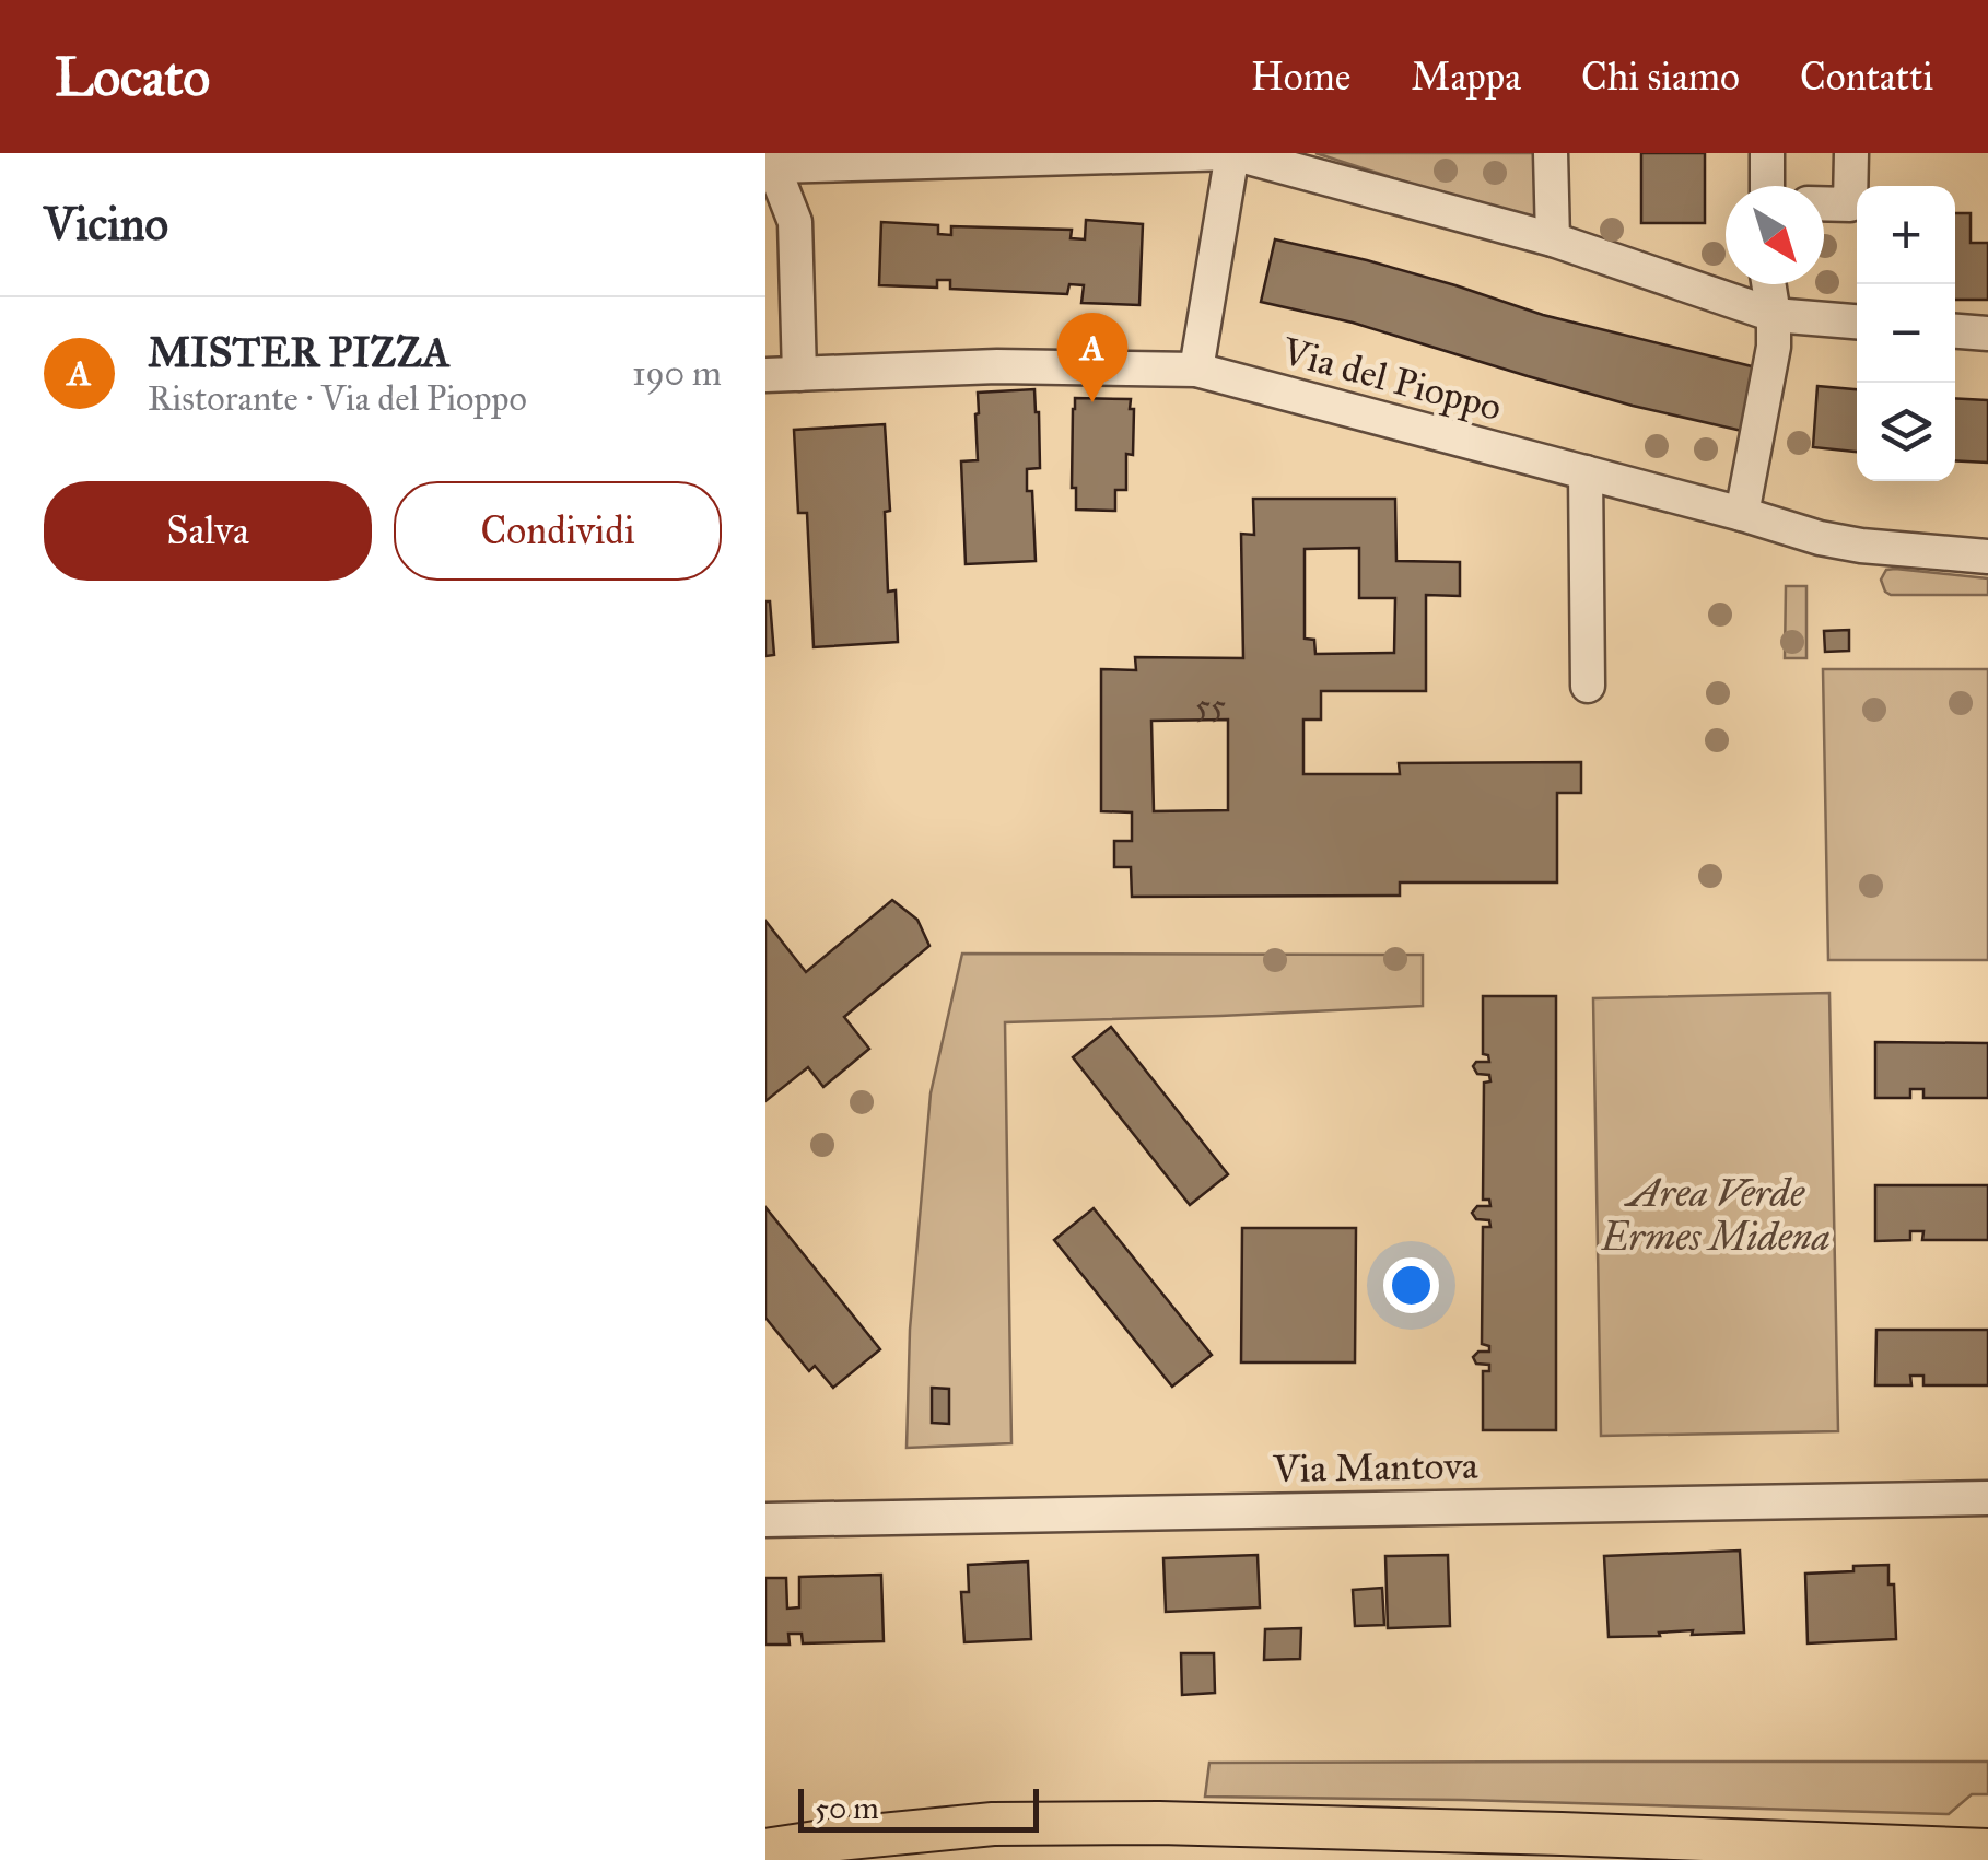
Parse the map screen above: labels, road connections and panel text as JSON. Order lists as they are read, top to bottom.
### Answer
{
  "streets": {
    "street": ["Via del Pioppo", "Via Mantova"]
  },
  "parks": ["Area Verde Ermes Midena"],
  "house_numbers": ["55"],
  "scale_bar": "50 m",
  "north": "bottom right",
  "page": {
    "header": "Locato",
    "nav": [
      "Home",
      "Mappa",
      "Chi siamo",
      "Contatti"
    ],
    "heading": "Vicino",
    "map_buttons": ["+", "−"],
    "list": [
      {
        "mark": "A",
        "name": "MISTER PIZZA",
        "note": "Ristorante · Via del Pioppo",
        "value": "190 m"
      }
    ],
    "pins": "A",
    "buttons": ["Salva", "Condividi"],
    "scale": "50 m"
  }
}
